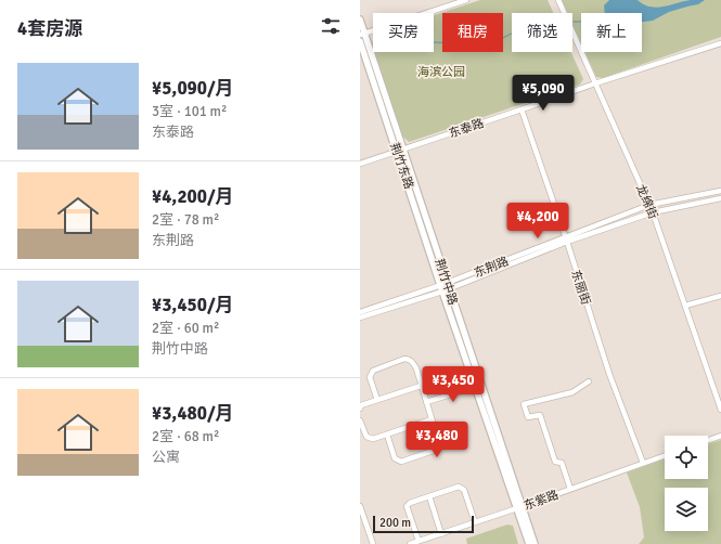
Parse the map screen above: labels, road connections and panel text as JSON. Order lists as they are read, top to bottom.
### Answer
{
  "streets": {
    "main road": ["荆竹东路", "荆竹中路"],
    "street": [
      "东泰路",
      "龙绵街",
      "东荆路",
      "东丽街",
      "东紫路"
    ]
  },
  "crossings": [
    ["东泰路", "荆竹东路"],
    ["东泰路", "龙绵街"],
    ["东泰路", "荆竹中路"],
    ["东泰路", "东丽街"],
    ["荆竹东路", "荆竹中路"],
    ["龙绵街", "东荆路"],
    ["东荆路", "荆竹中路"],
    ["东荆路", "东丽街"],
    ["荆竹中路", "东紫路"],
    ["东丽街", "东紫路"]
  ],
  "parks": ["海滨公园"],
  "scale_bar": "200 m",
  "page": {
    "heading": "4套房源",
    "chip": [
      "买房",
      "租房",
      "筛选",
      "新上"
    ],
    "list": [
      {
        "name": "¥5,090/月",
        "note": "3室 · 101 m² · 东泰路"
      },
      {
        "name": "¥4,200/月",
        "note": "2室 · 78 m² · 东荆路"
      },
      {
        "name": "¥3,450/月",
        "note": "2室 · 60 m² · 荆竹中路"
      },
      {
        "name": "¥3,480/月",
        "note": "2室 · 68 m² · 公寓"
      }
    ],
    "price": [
      "¥5,090",
      "¥4,200",
      "¥3,450",
      "¥3,480"
    ],
    "scale": "200 m"
  }
}
